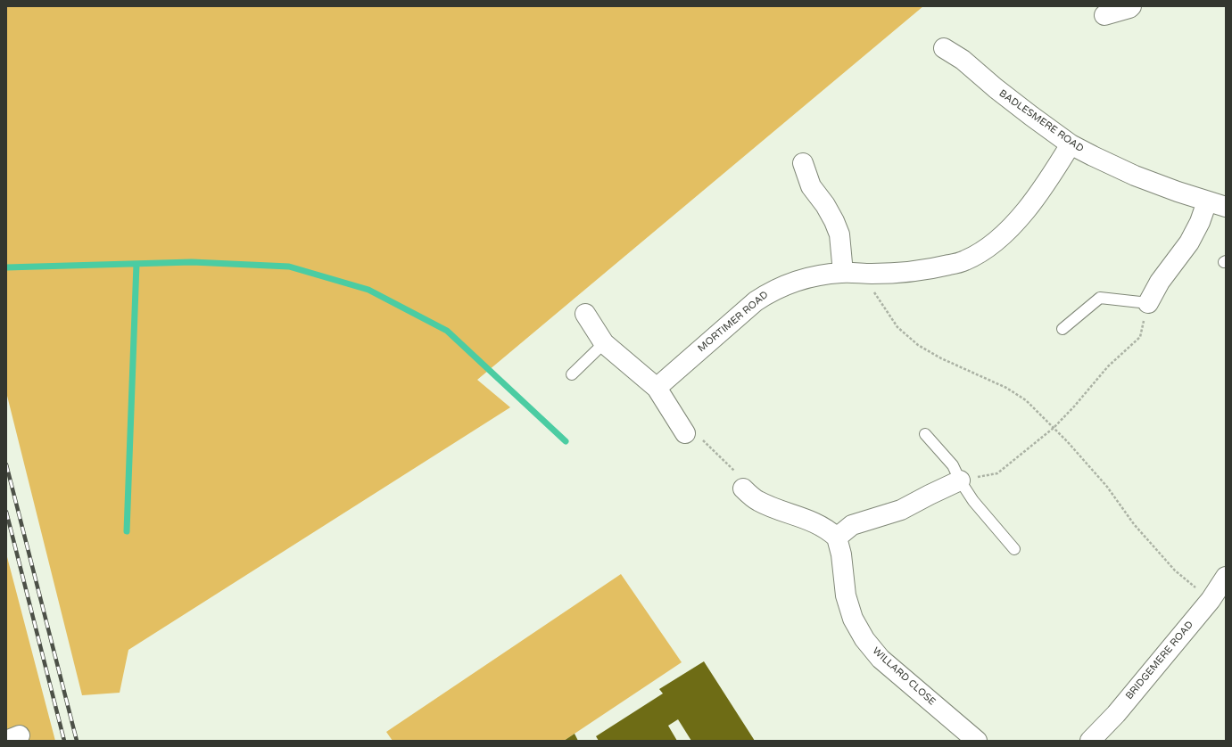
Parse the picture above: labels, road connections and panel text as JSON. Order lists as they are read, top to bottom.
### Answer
{
  "streets": {
    "street": [
      "BADLESMERE ROAD",
      "MORTIMER ROAD",
      "BRIDGEMERE ROAD",
      "WILLARD CLOSE"
    ]
  },
  "crossings": [
    ["BADLESMERE ROAD", "MORTIMER ROAD"]
  ]
}
